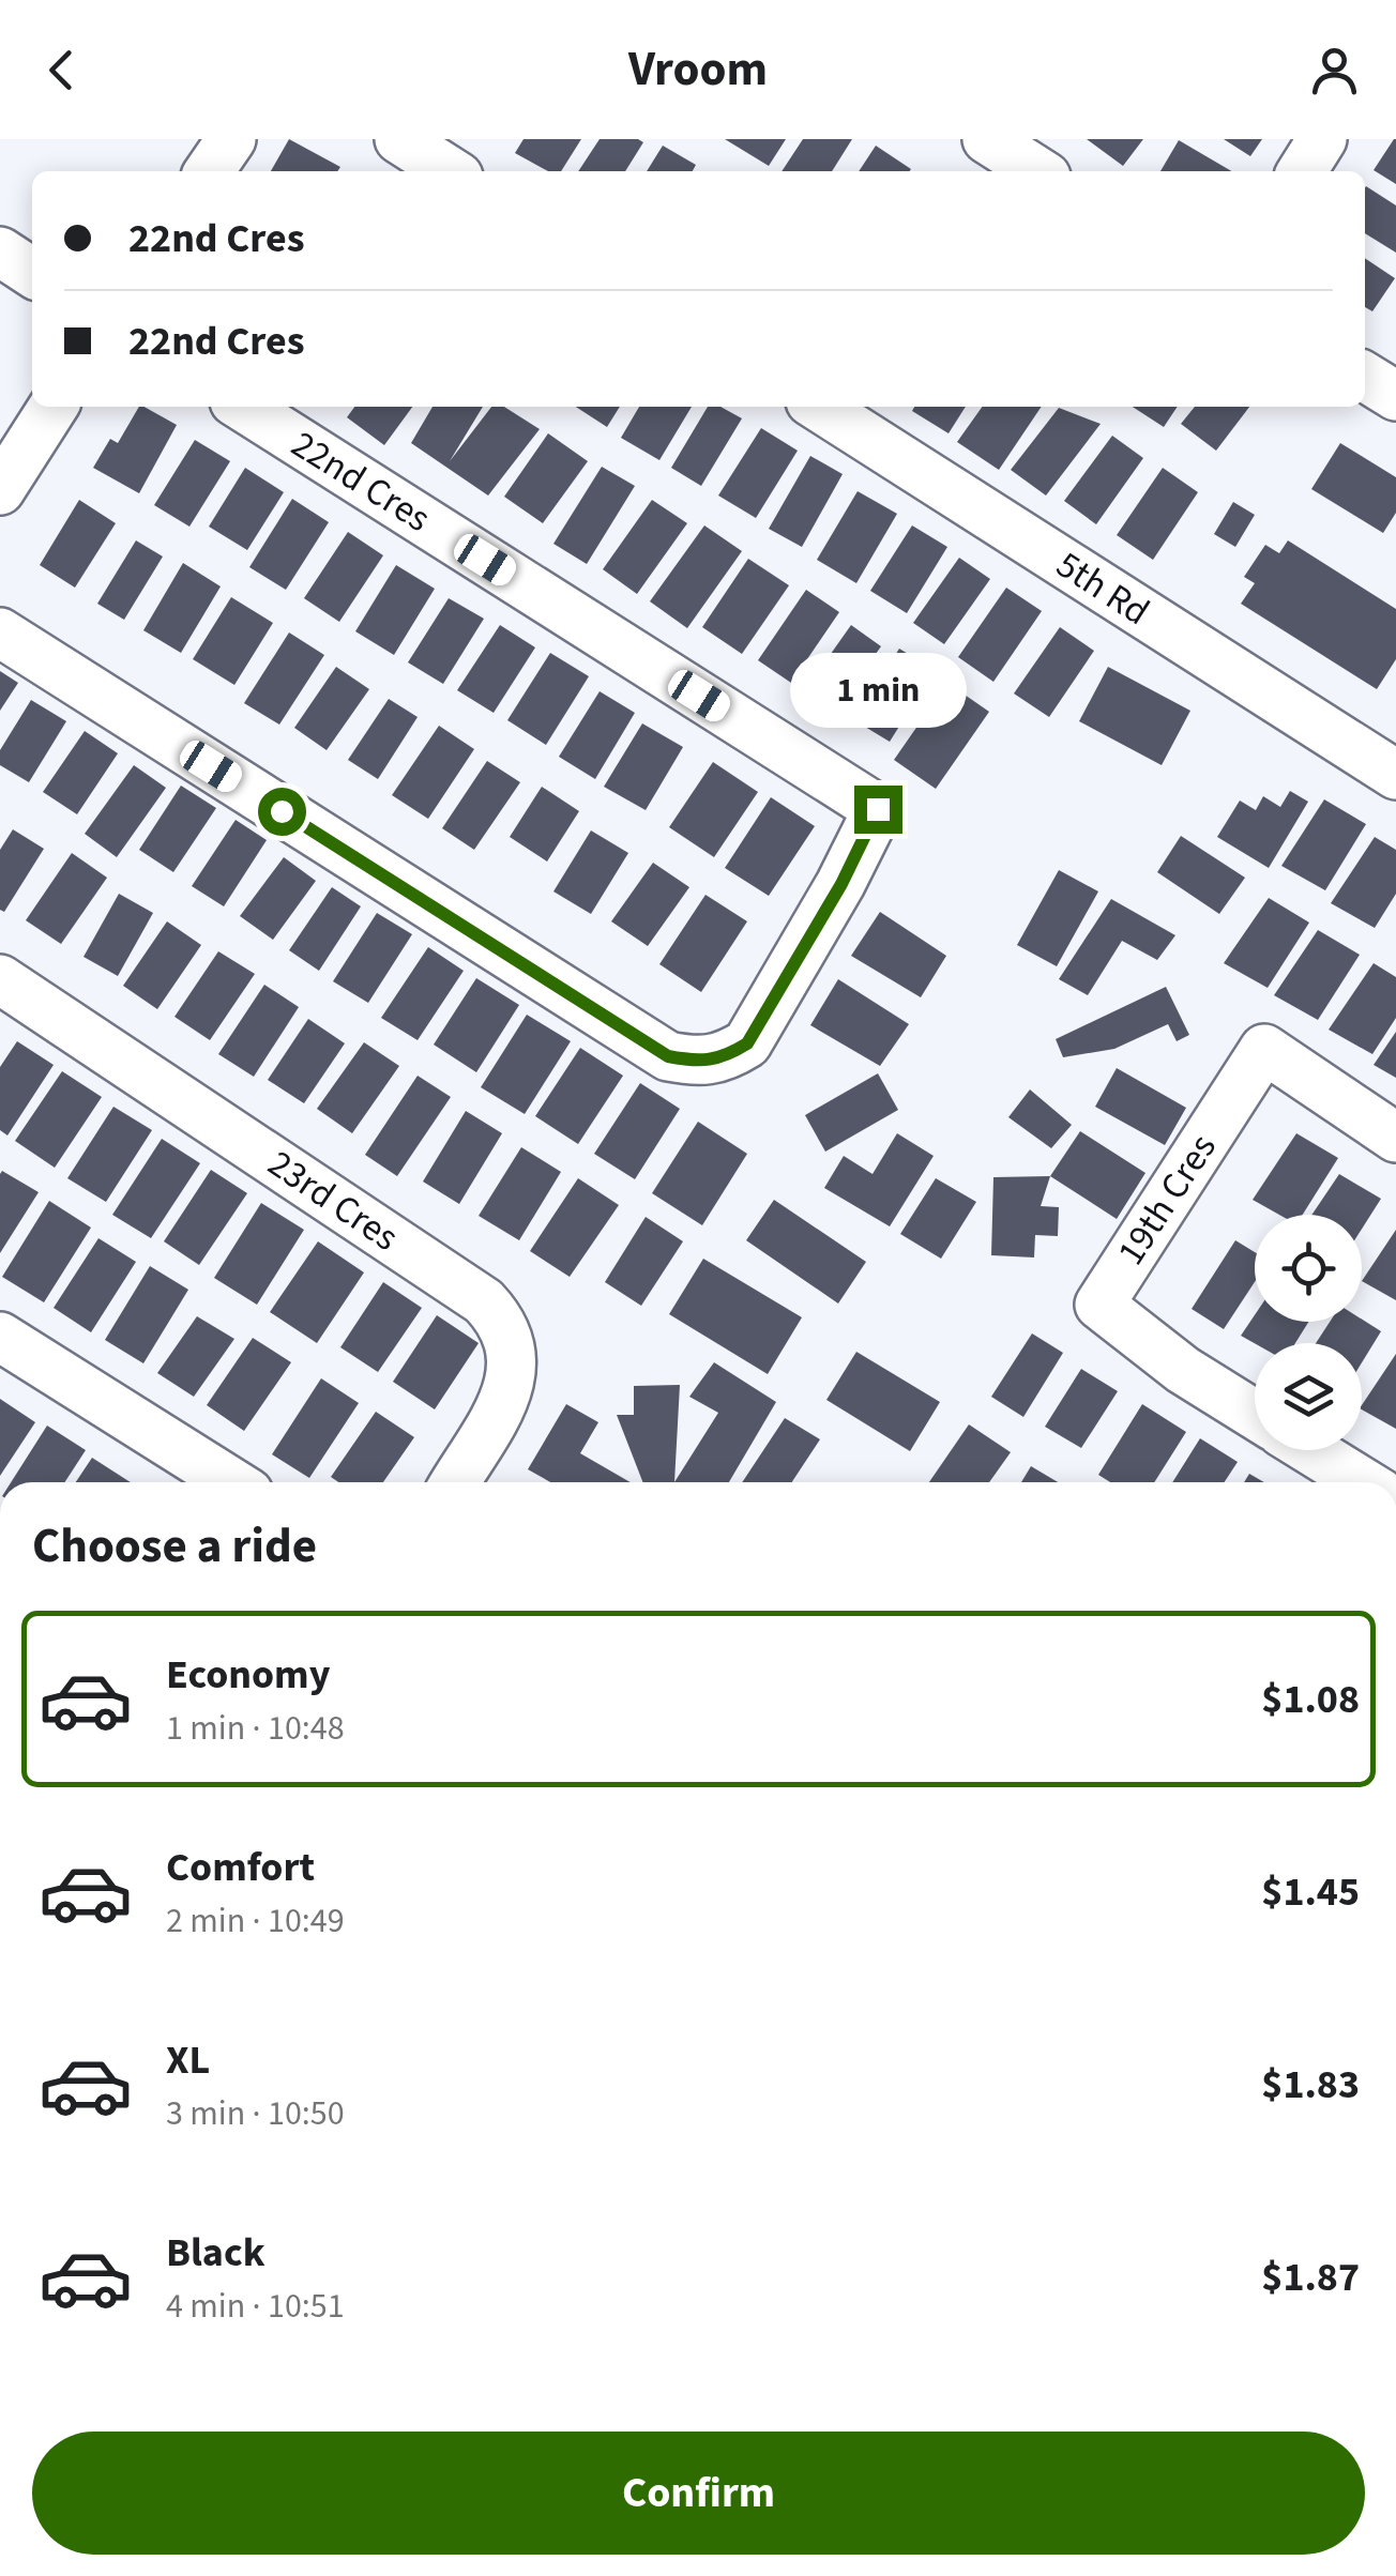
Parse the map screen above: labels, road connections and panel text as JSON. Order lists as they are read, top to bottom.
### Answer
{
  "streets": {
    "street": [
      "22nd Cres",
      "5th Rd",
      "19th Cres",
      "23rd Cres"
    ]
  },
  "page": {
    "header": "Vroom",
    "banner": ["22nd Cres", "22nd Cres"],
    "bubble": "1 min",
    "heading": "Choose a ride",
    "list": [
      {
        "name": "Economy",
        "note": "1 min · 10:48",
        "value": "$1.08"
      },
      {
        "name": "Comfort",
        "note": "2 min · 10:49",
        "value": "$1.45"
      },
      {
        "name": "XL",
        "note": "3 min · 10:50",
        "value": "$1.83"
      },
      {
        "name": "Black",
        "note": "4 min · 10:51",
        "value": "$1.87"
      }
    ],
    "buttons": "Confirm"
  }
}
